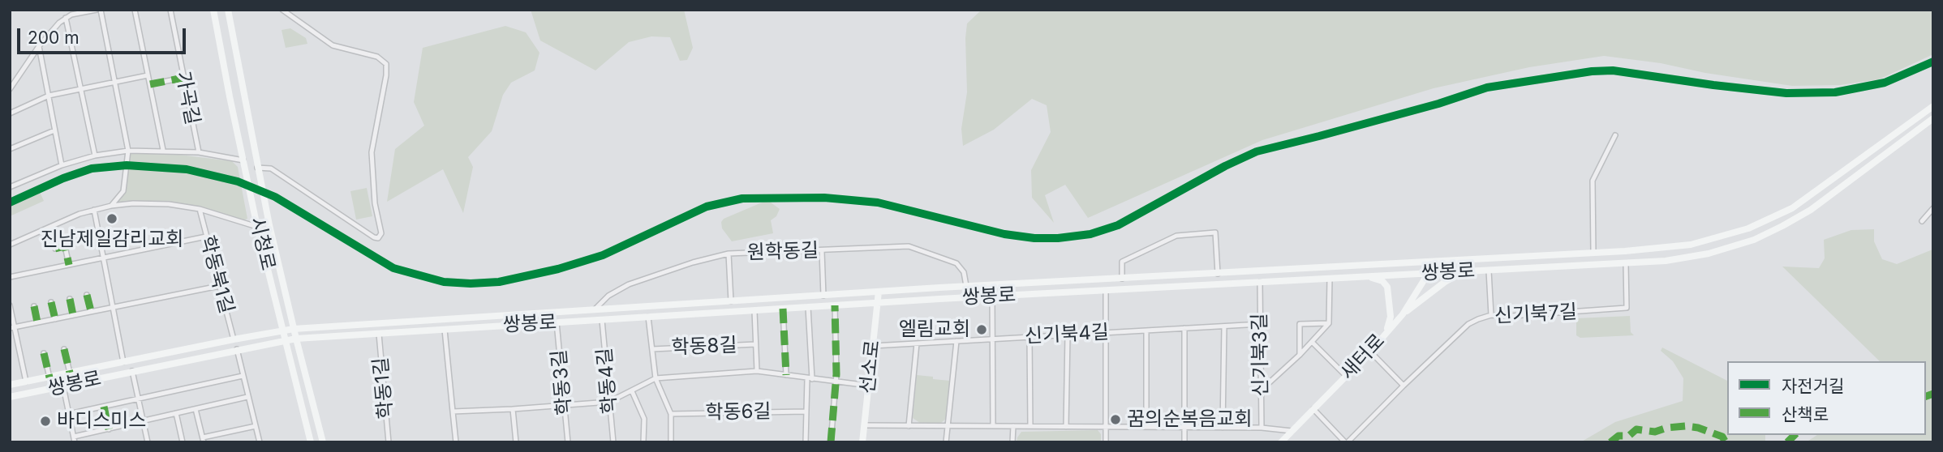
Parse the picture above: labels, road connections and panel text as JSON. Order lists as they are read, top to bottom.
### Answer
{
  "streets": {
    "street": [
      "가곡길",
      "시청로",
      "원학동길",
      "쌍봉로",
      "학동북1길",
      "신기북7길",
      "신기북4길",
      "학동8길",
      "신기북3길",
      "새터로",
      "선소로",
      "학동4길",
      "학동3길",
      "학동1길",
      "학동6길"
    ]
  },
  "crossings": [
    ["가곡길", "시청로"],
    ["시청로", "쌍봉로"],
    ["원학동길", "쌍봉로"],
    ["쌍봉로", "학동북1길"],
    ["쌍봉로", "신기북7길"],
    ["쌍봉로", "학동8길"],
    ["쌍봉로", "신기북3길"],
    ["쌍봉로", "새터로"],
    ["쌍봉로", "선소로"],
    ["쌍봉로", "학동4길"],
    ["쌍봉로", "학동3길"],
    ["쌍봉로", "학동1길"],
    ["신기북4길", "신기북3길"],
    ["신기북4길", "선소로"],
    ["학동8길", "선소로"],
    ["학동8길", "학동4길"]
  ],
  "places": [
    "진남제일감리교회",
    "엘림교회",
    "꿈의순복음교회",
    "바디스미스"
  ],
  "legend": ["자전거길", "산책로"],
  "scale_bar": "200 m"
}
